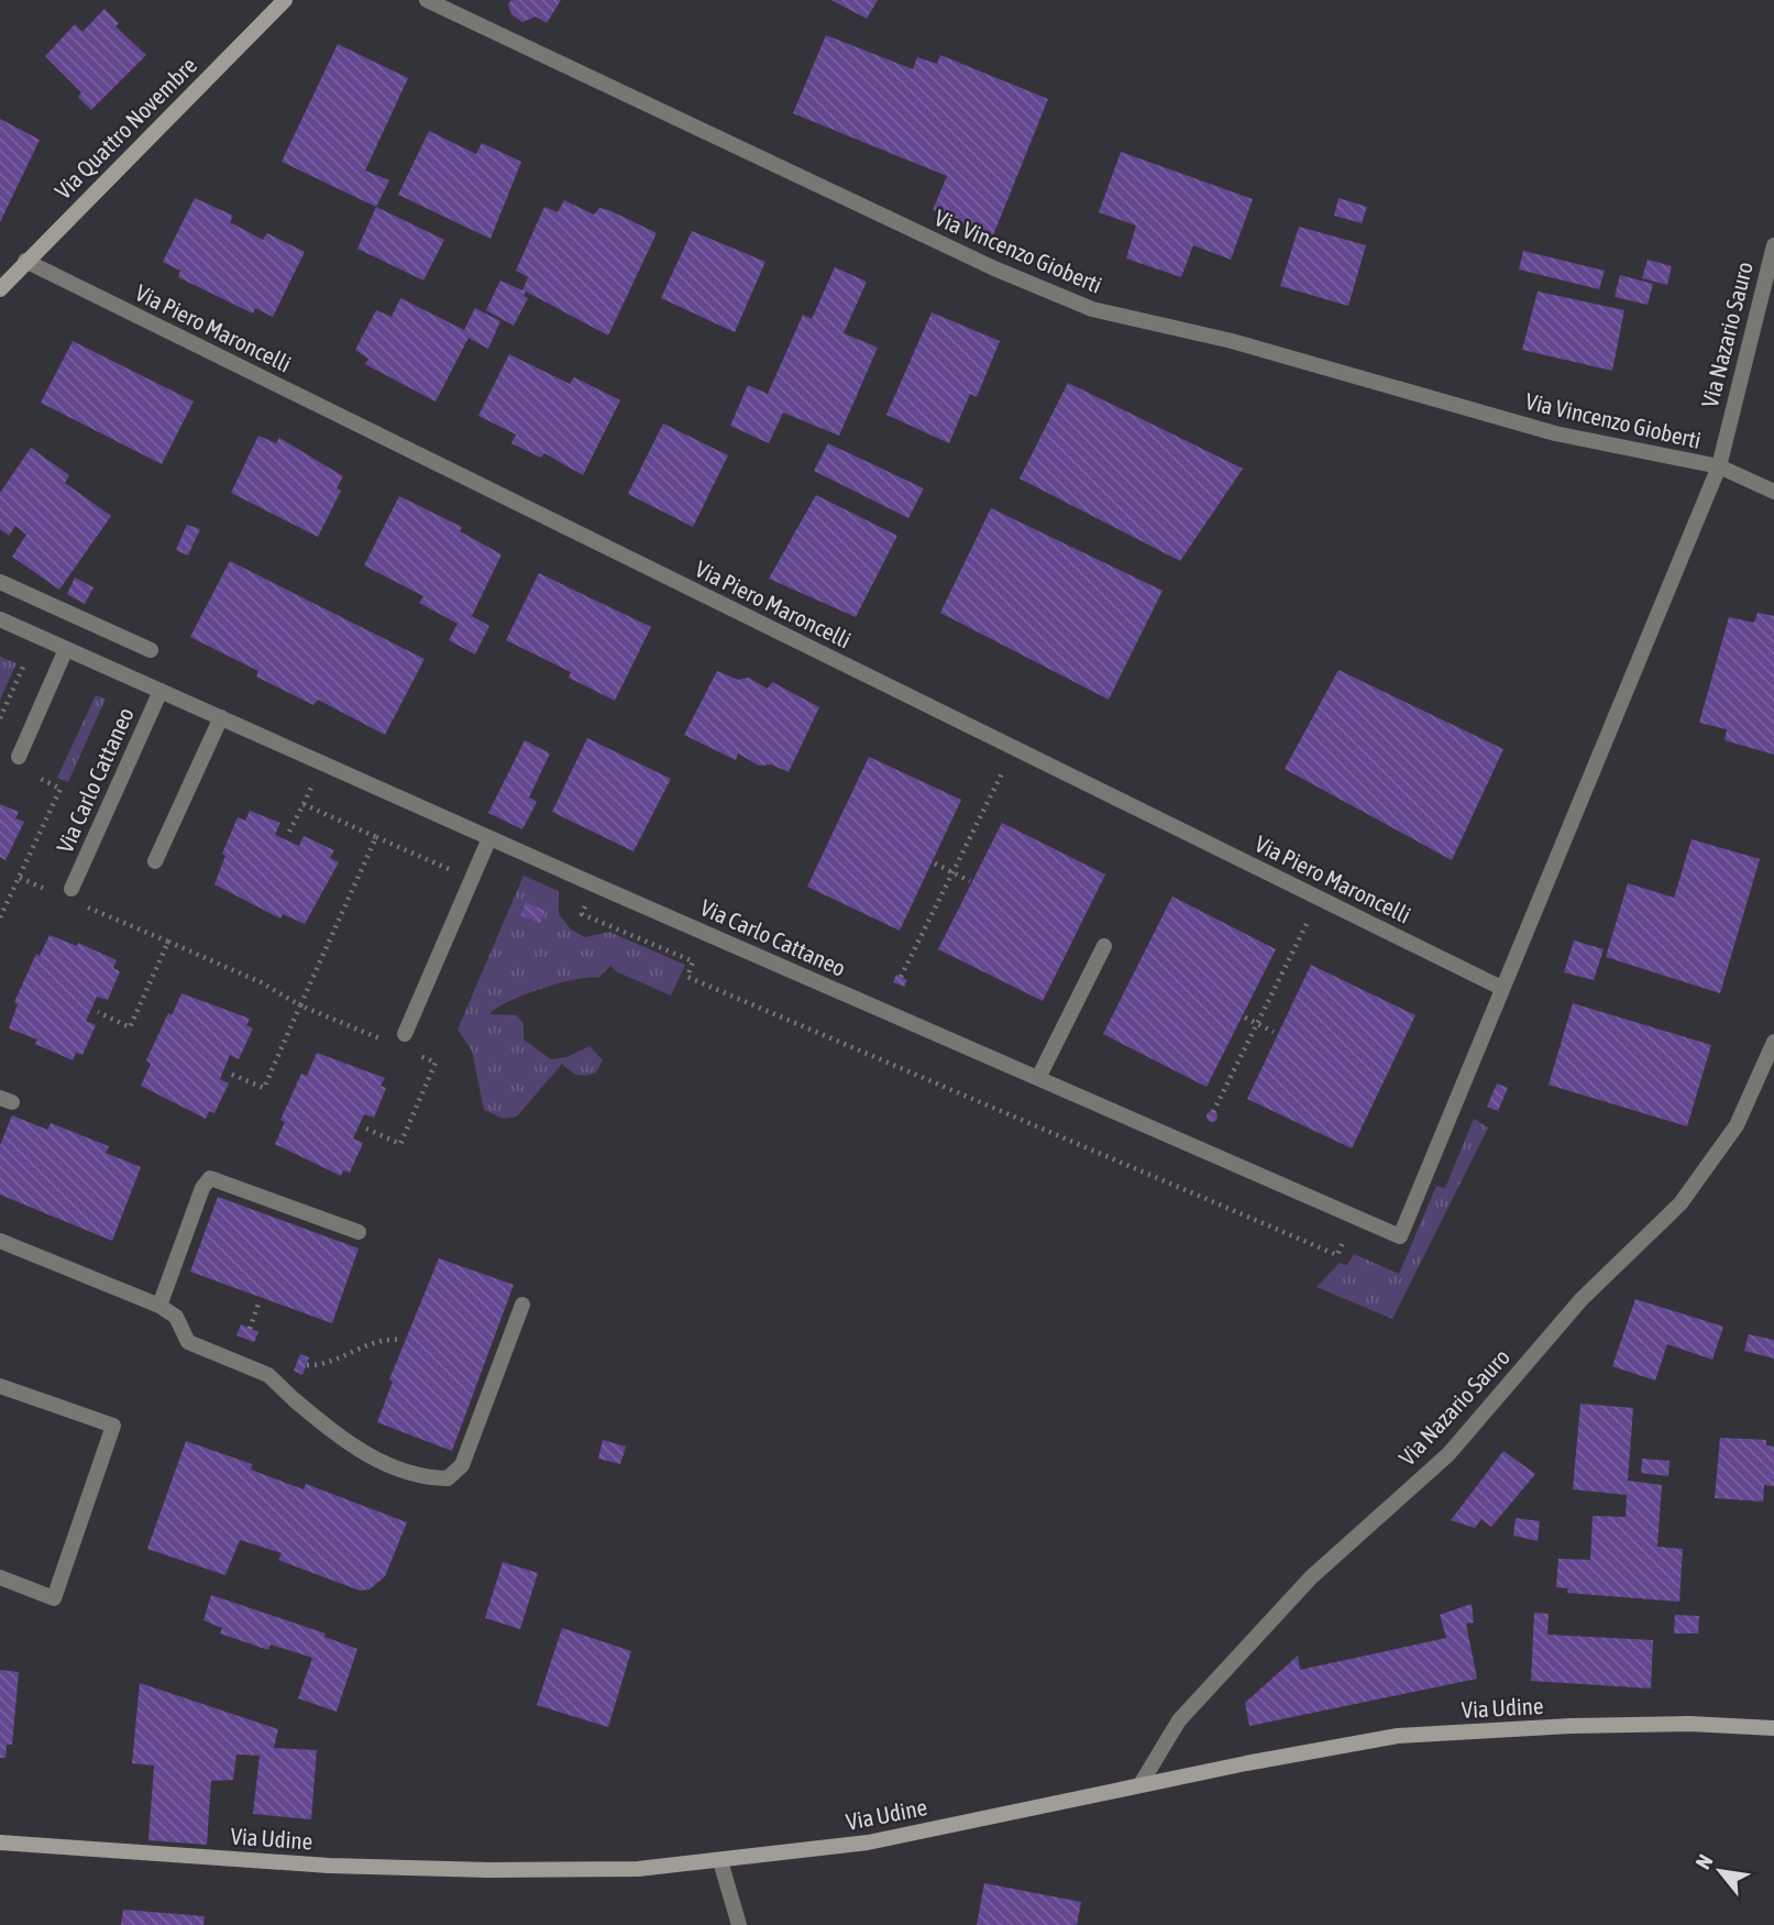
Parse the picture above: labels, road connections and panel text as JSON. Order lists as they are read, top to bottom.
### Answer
{
  "streets": {
    "street": [
      "Via Quattro Novembre",
      "Via Vincenzo Gioberti",
      "Via Piero Maroncelli",
      "Via Nazario Sauro",
      "Via Carlo Cattaneo",
      "Via Udine"
    ]
  },
  "crossings": [
    ["Via Quattro Novembre", "Via Piero Maroncelli"],
    ["Via Vincenzo Gioberti", "Via Nazario Sauro"],
    ["Via Piero Maroncelli", "Via Nazario Sauro"],
    ["Via Nazario Sauro", "Via Carlo Cattaneo"],
    ["Via Nazario Sauro", "Via Udine"]
  ],
  "north": "top left"
}
